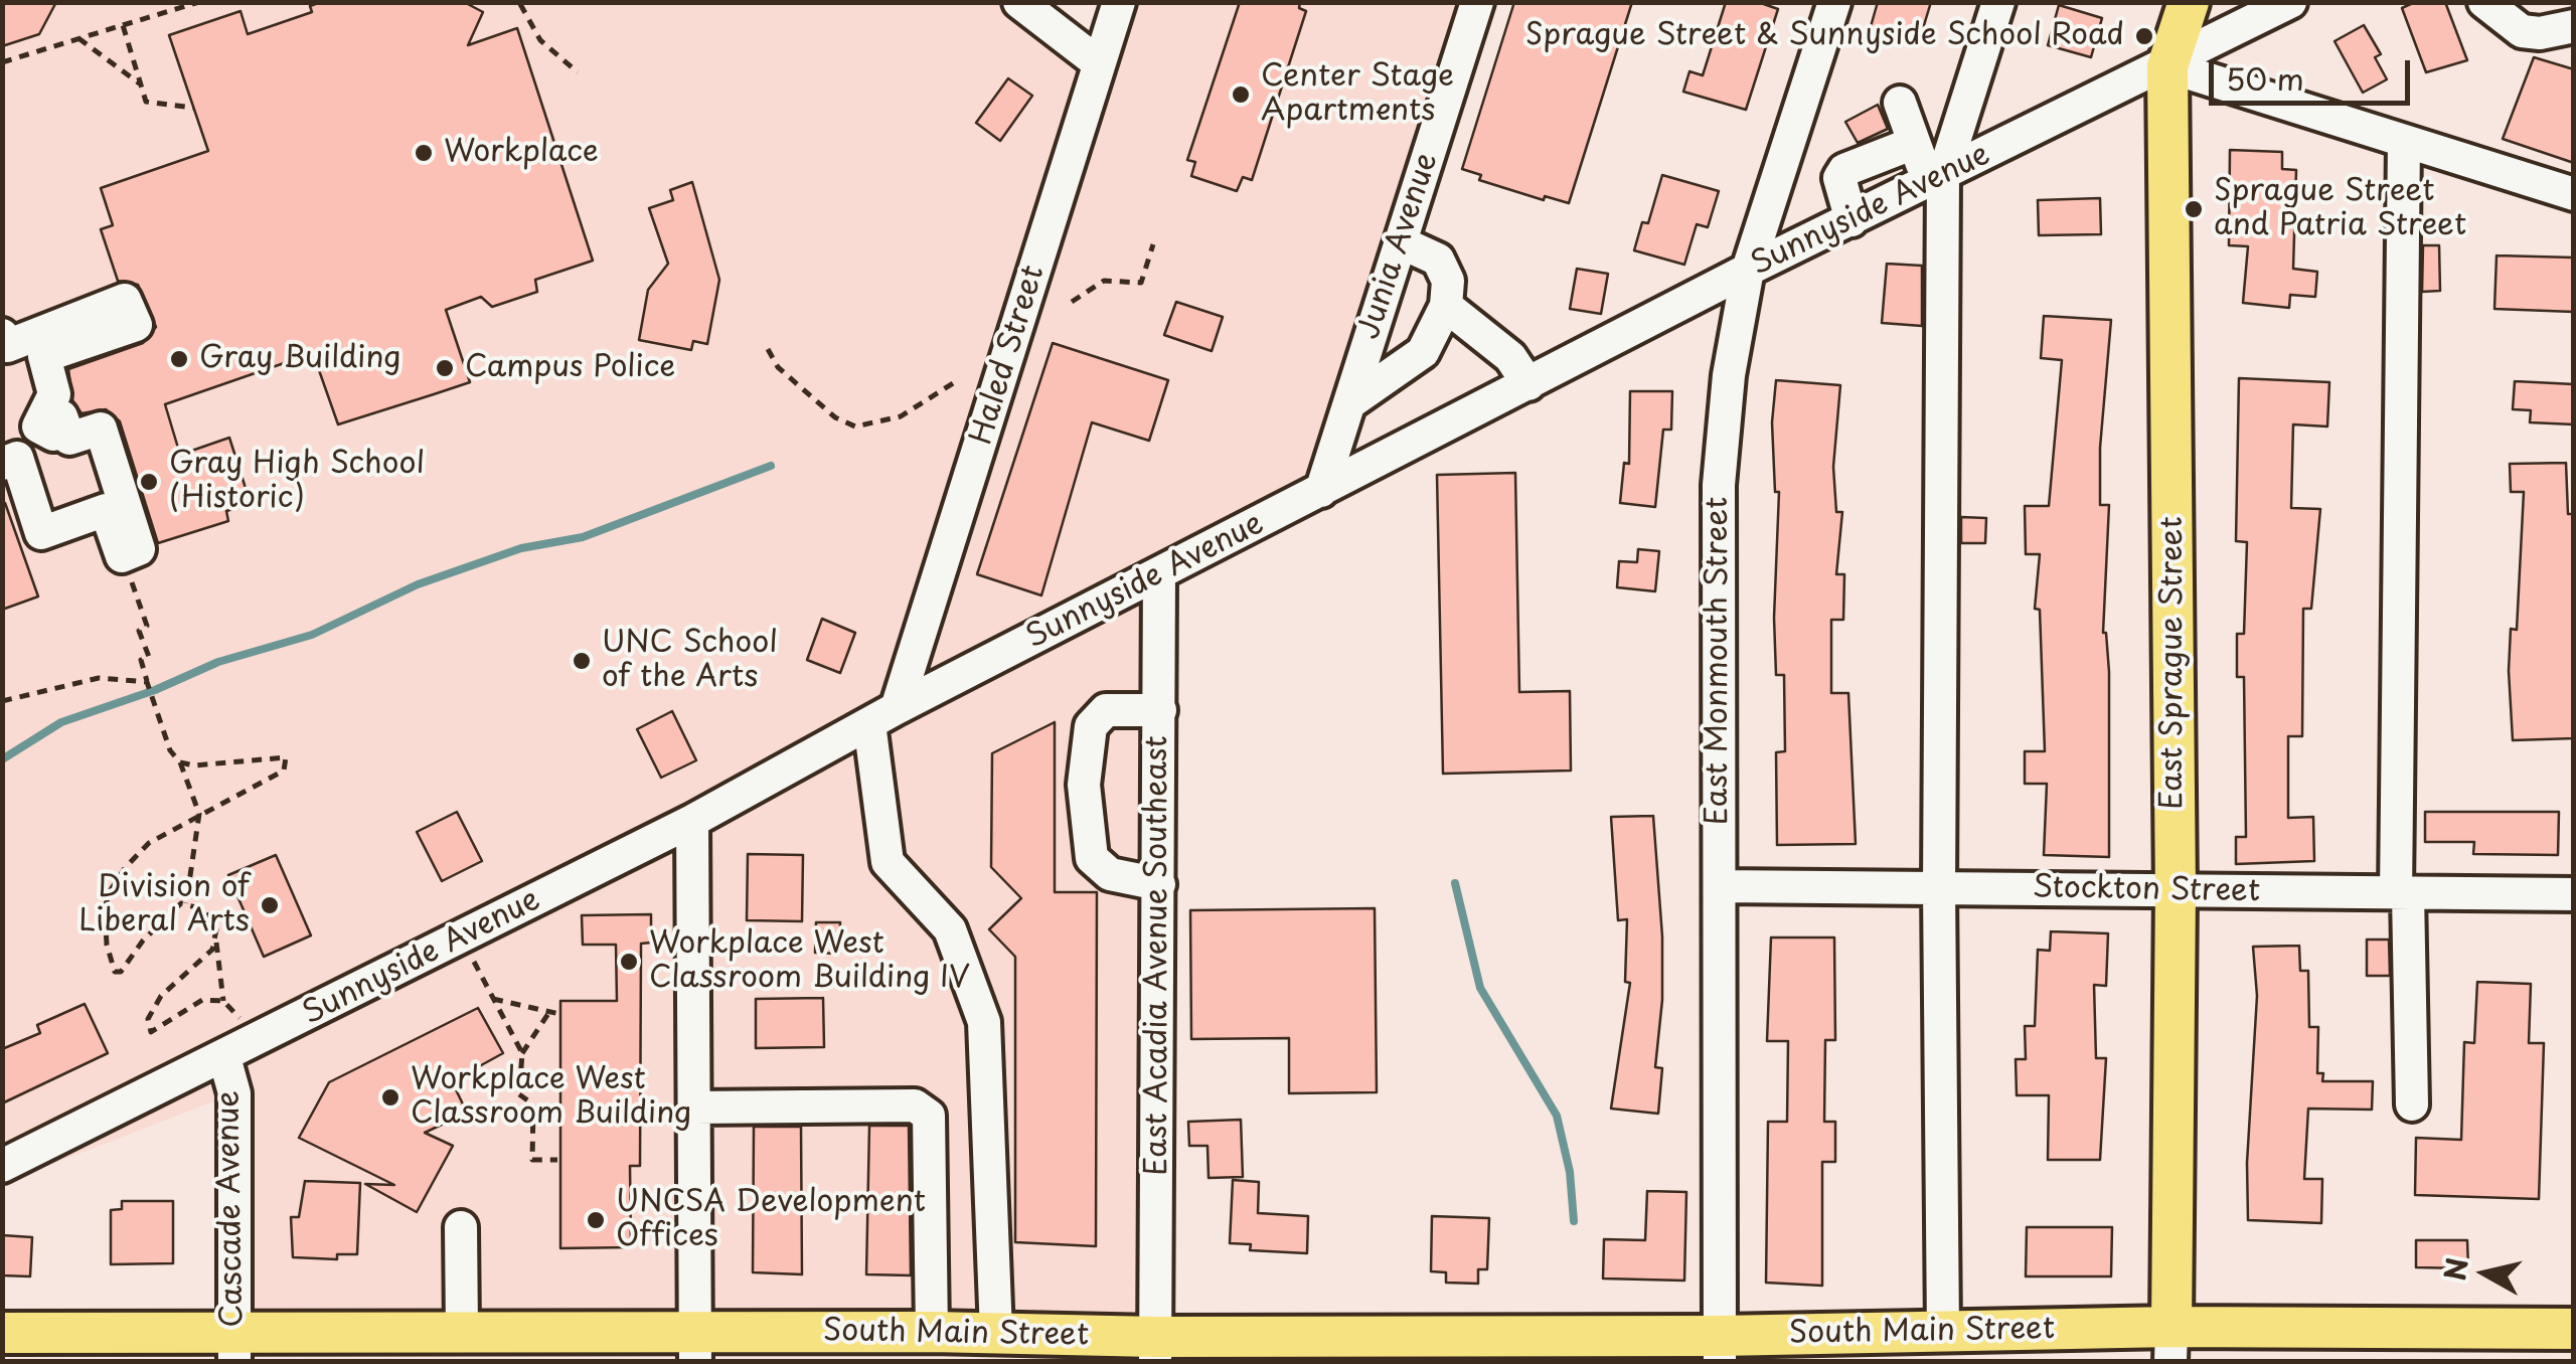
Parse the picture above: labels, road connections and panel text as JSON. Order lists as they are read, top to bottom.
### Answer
{
  "streets": {
    "main road": ["East Sprague Street", "South Main Street"],
    "street": [
      "Sunnyside Avenue",
      "Junia Avenue",
      "Haled Street",
      "East Monmouth Street",
      "Stockton Street",
      "East Acadia Avenue Southeast",
      "Cascade Avenue"
    ]
  },
  "crossings": [
    ["Sunnyside Avenue", "Junia Avenue"],
    ["Sunnyside Avenue", "Haled Street"],
    ["Sunnyside Avenue", "East Monmouth Street"],
    ["Sunnyside Avenue", "East Sprague Street"],
    ["Sunnyside Avenue", "East Acadia Avenue Southeast"],
    ["Sunnyside Avenue", "Cascade Avenue"],
    ["East Monmouth Street", "Stockton Street"],
    ["East Monmouth Street", "South Main Street"],
    ["East Sprague Street", "Stockton Street"],
    ["East Sprague Street", "South Main Street"],
    ["East Acadia Avenue Southeast", "South Main Street"],
    ["Cascade Avenue", "South Main Street"]
  ],
  "places": [
    "Sprague Street & Sunnyside School Road",
    "Center Stage Apartments",
    "Workplace",
    "Sprague Street and Patria Street",
    "Gray Building",
    "Campus Police",
    "Gray High School (Historic)",
    "UNC School of the Arts",
    "Division of Liberal Arts",
    "Workplace West Classroom Building IV",
    "Workplace West Classroom Building",
    "UNCSA Development Offices"
  ],
  "scale_bar": "50 m",
  "north": "left"
}
